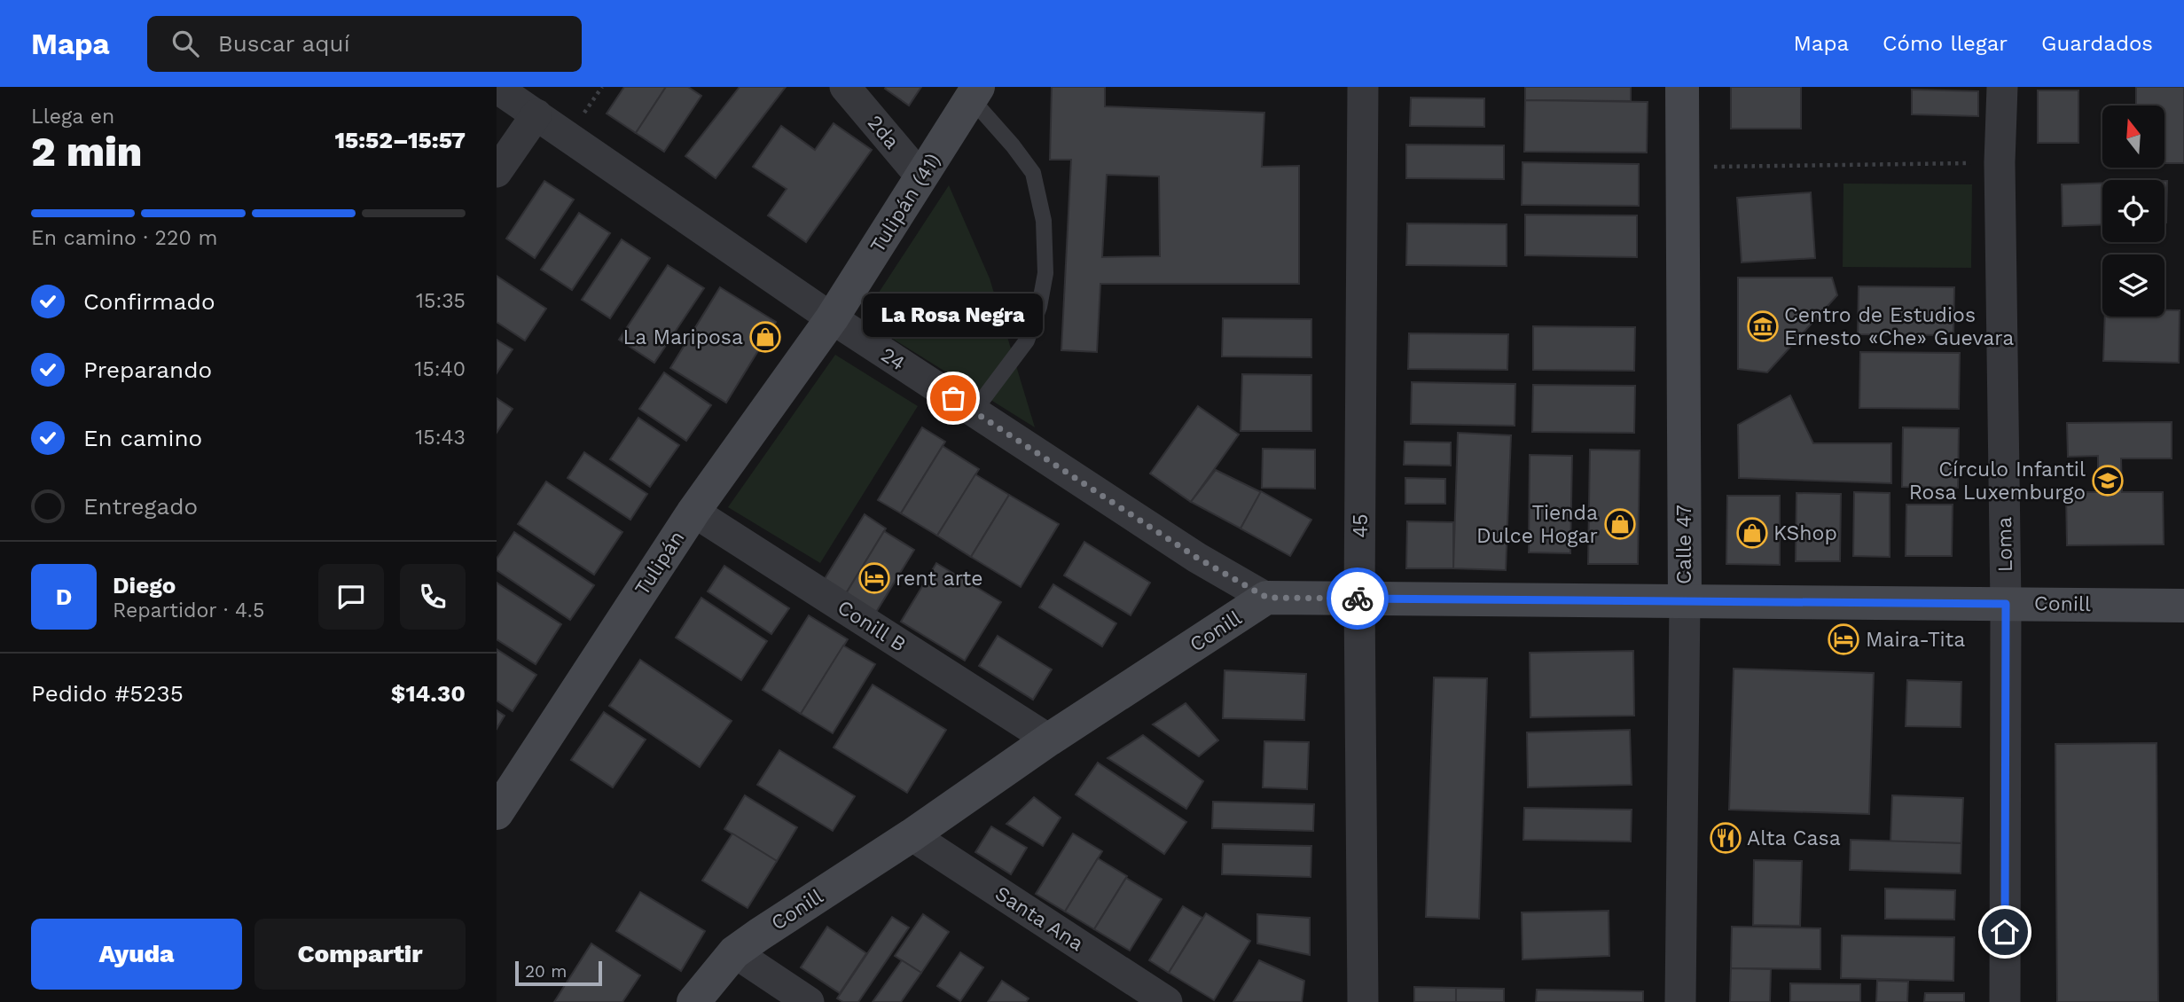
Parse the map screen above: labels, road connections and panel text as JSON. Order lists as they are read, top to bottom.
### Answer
{
  "streets": {
    "street": [
      "2da",
      "Tulipán (41)",
      "24",
      "45",
      "Calle 47",
      "Loma",
      "Tulipán",
      "Conill",
      "Conill B",
      "Santa Ana"
    ]
  },
  "crossings": [
    ["2da", "Tulipán (41)"],
    ["Tulipán (41)", "24"],
    ["Tulipán (41)", "Tulipán"],
    ["24", "Tulipán"],
    ["24", "Conill"],
    ["45", "Conill"],
    ["Calle 47", "Conill"],
    ["Loma", "Conill"],
    ["Tulipán", "Conill B"],
    ["Conill", "Conill B"],
    ["Conill", "Santa Ana"]
  ],
  "places": {
    "museum": ["Centro de Estudios Ernesto «Che» Guevara"],
    "shop": ["La Mariposa", "Tienda Dulce Hogar", "KShop"],
    "other": ["La Rosa Negra"],
    "school or university": ["Círculo Infantil Rosa Luxemburgo"],
    "hotel": ["rent arte", "Maira-Tita"],
    "restaurant": ["Alta Casa"]
  },
  "scale_bar": "20 m",
  "north": "top",
  "page": {
    "header": "Mapa",
    "search": "Buscar aquí",
    "nav": ["Mapa", "Cómo llegar", "Guardados"],
    "heading": ["2 min", "Llega en", "15:52–15:57"],
    "panel": [
      "Diego",
      "Repartidor · 4.5",
      "Pedido #5235",
      "$14.30"
    ],
    "bar": "En camino · 220 m",
    "list": [
      ["Confirmado", "15:35"],
      ["Preparando", "15:40"],
      ["En camino", "15:43"],
      "Entregado"
    ],
    "bubble": "La Rosa Negra",
    "round": "D",
    "buttons": ["Ayuda", "Compartir"],
    "scale": "20 m"
  }
}
